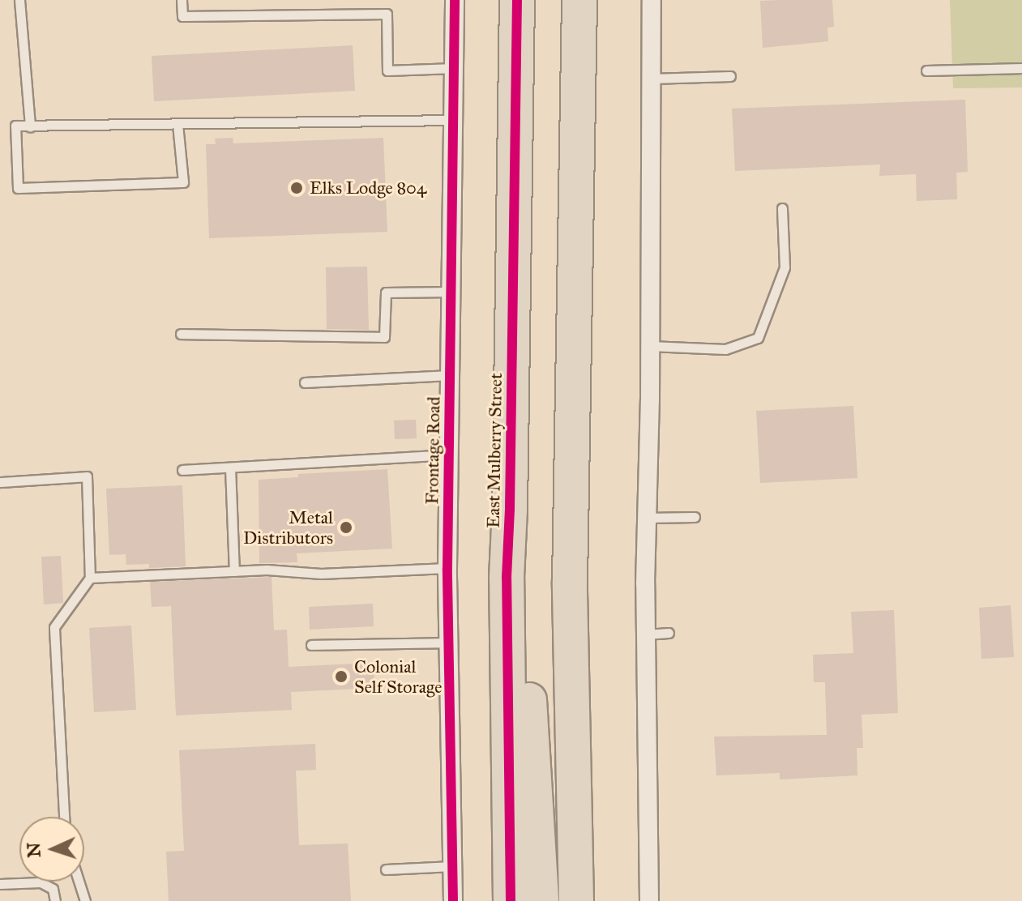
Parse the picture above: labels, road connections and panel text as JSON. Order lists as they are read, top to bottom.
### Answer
{
  "streets": {
    "highway": ["East Mulberry Street"],
    "street": ["Frontage Road"]
  },
  "places": ["Elks Lodge 804", "Metal Distributors", "Colonial Self Storage"],
  "north": "left"
}
